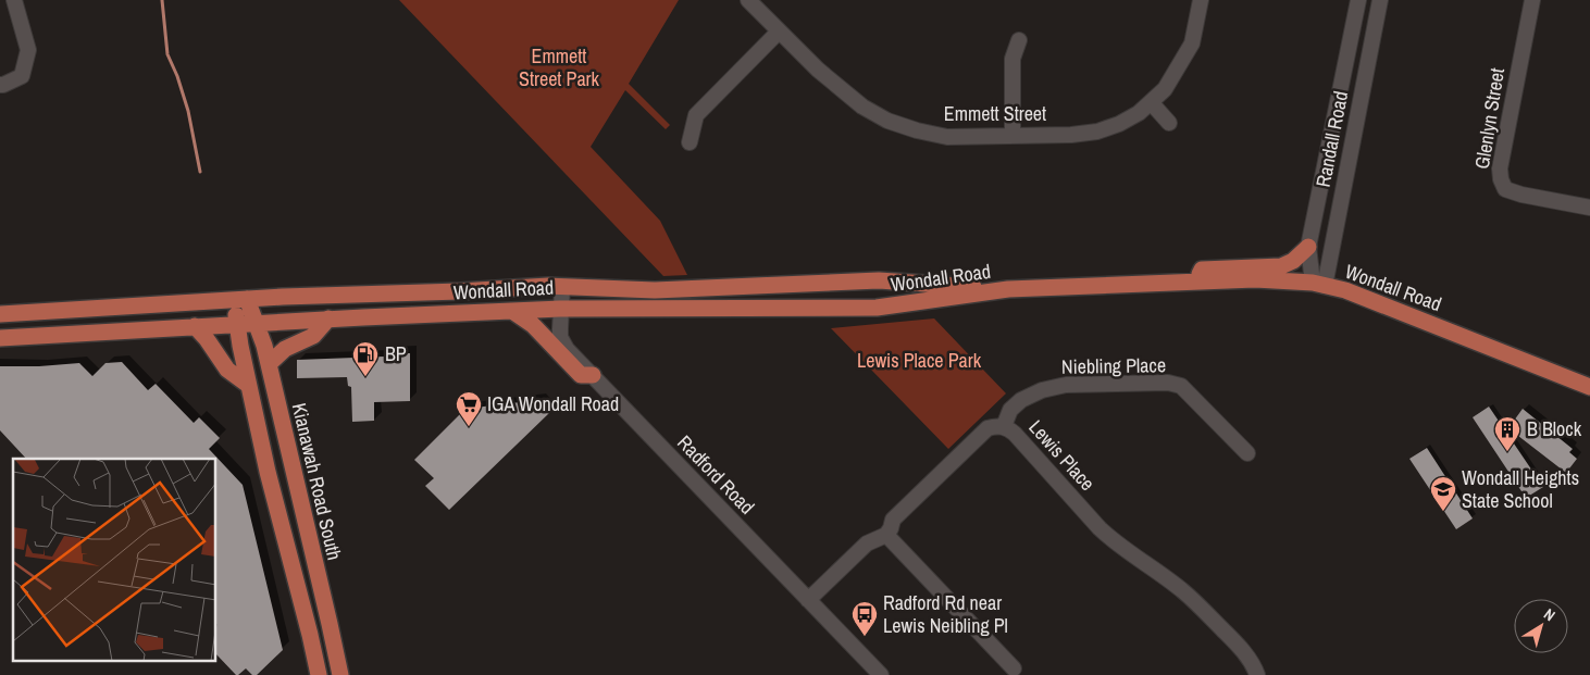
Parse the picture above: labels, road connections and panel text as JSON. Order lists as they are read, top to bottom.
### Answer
{
  "streets": {
    "main road": ["Wondall Road", "Kianawah Road South"],
    "street": [
      "Emmett Street",
      "Glenlyn Street",
      "Randall Road",
      "Niebling Place",
      "Lewis Place",
      "Radford Road"
    ]
  },
  "crossings": [
    ["Randall Road", "Wondall Road"],
    ["Wondall Road", "Radford Road"],
    ["Wondall Road", "Kianawah Road South"],
    ["Niebling Place", "Lewis Place"],
    ["Lewis Place", "Radford Road"]
  ],
  "parks": ["Emmett Street Park", "Lewis Place Park"],
  "places": {
    "fuel station": ["BP"],
    "supermarket": ["IGA Wondall Road"],
    "building": ["B Block"],
    "school or university": ["Wondall Heights State School"],
    "bus stop": ["Radford Rd near Lewis Neibling Pl"]
  },
  "north": "top right"
}
